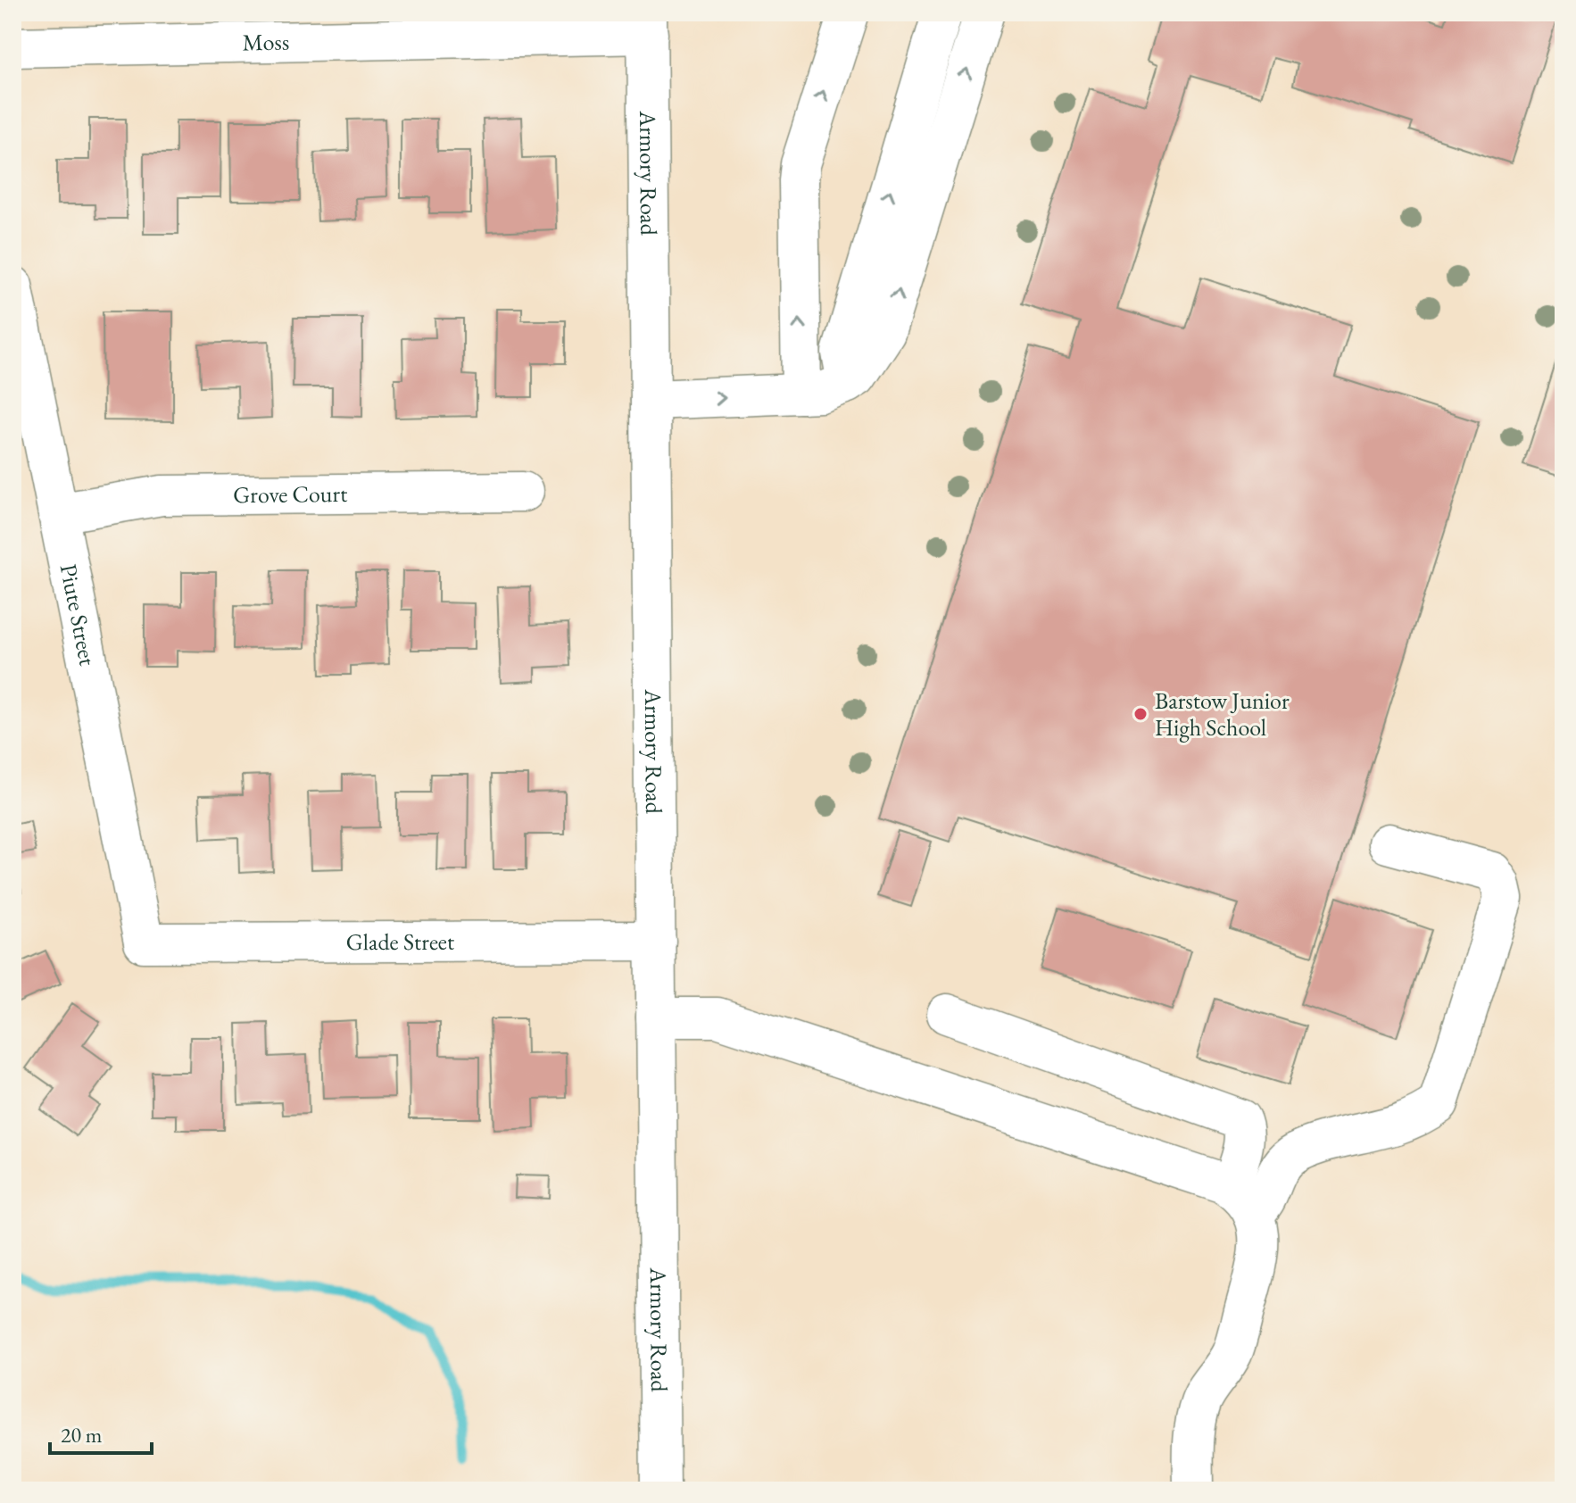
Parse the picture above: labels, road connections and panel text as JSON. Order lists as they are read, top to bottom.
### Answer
{
  "streets": {
    "street": [
      "Moss",
      "Armory Road",
      "Grove Court",
      "Piute Street",
      "Glade Street"
    ]
  },
  "crossings": [
    ["Moss", "Armory Road"],
    ["Armory Road", "Glade Street"],
    ["Grove Court", "Piute Street"],
    ["Piute Street", "Glade Street"]
  ],
  "places": ["Barstow Junior High School"],
  "scale_bar": "20 m"
}
